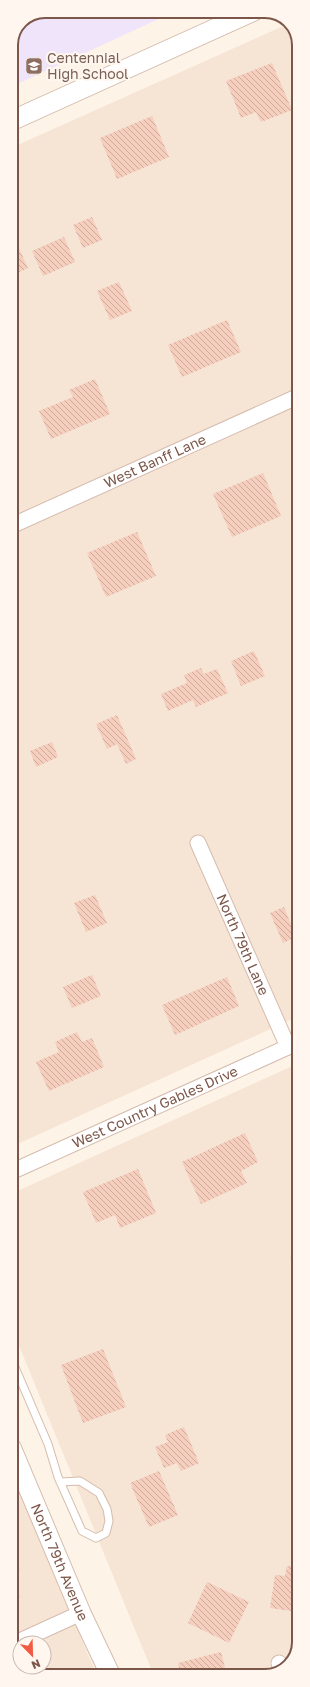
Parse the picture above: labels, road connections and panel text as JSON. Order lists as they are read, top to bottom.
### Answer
{
  "streets": {
    "street": [
      "West Banff Lane",
      "North 79th Lane",
      "West Country Gables Drive",
      "North 79th Avenue"
    ]
  },
  "places": {
    "school or university": ["Centennial High School"]
  },
  "north": "bottom right"
}
